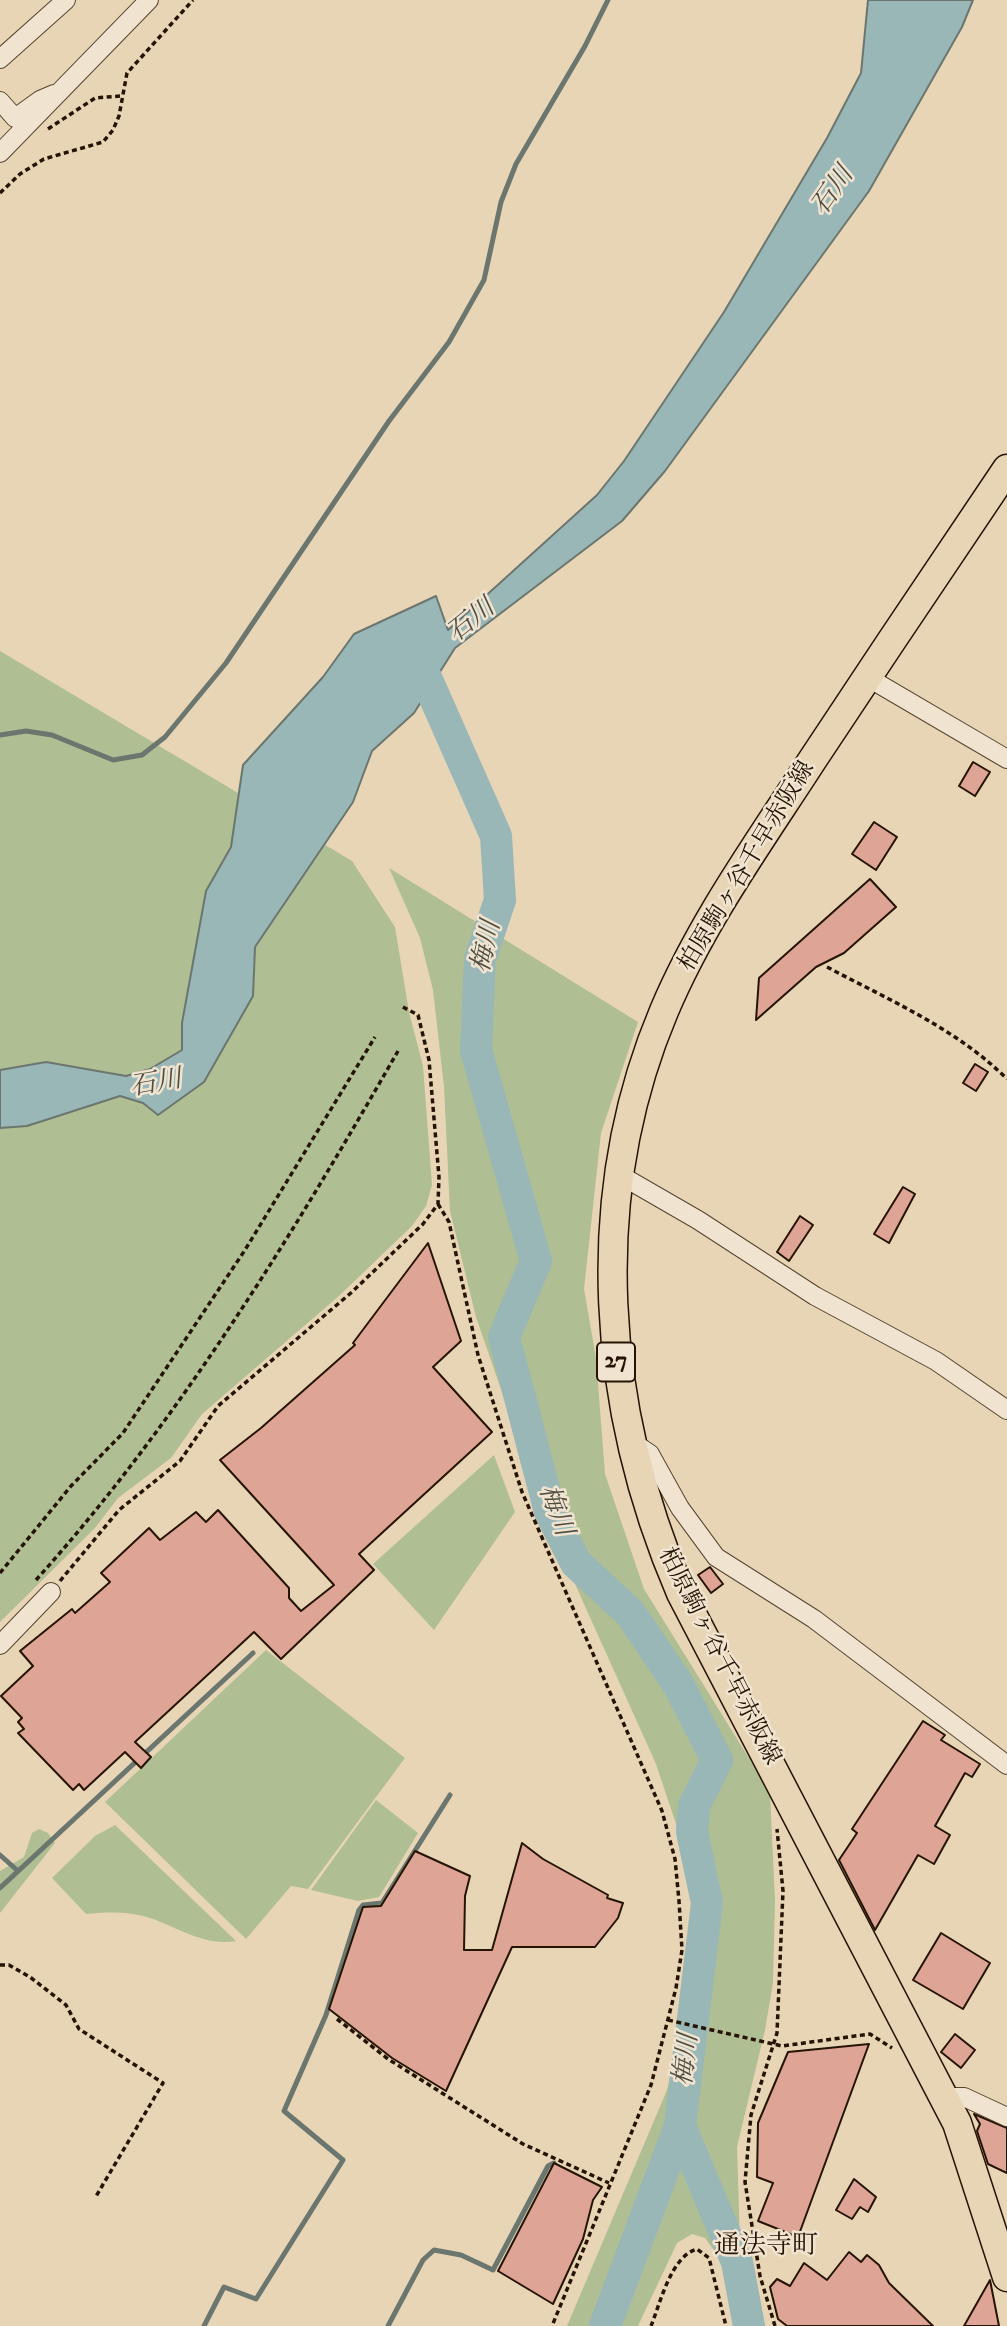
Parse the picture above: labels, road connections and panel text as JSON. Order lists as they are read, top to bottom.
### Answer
{
  "streets": {
    "main road": ["柏原駒ヶ谷千早赤阪線", "27"]
  },
  "districts": ["通法寺町"],
  "water": ["石川", "梅川"]
}
